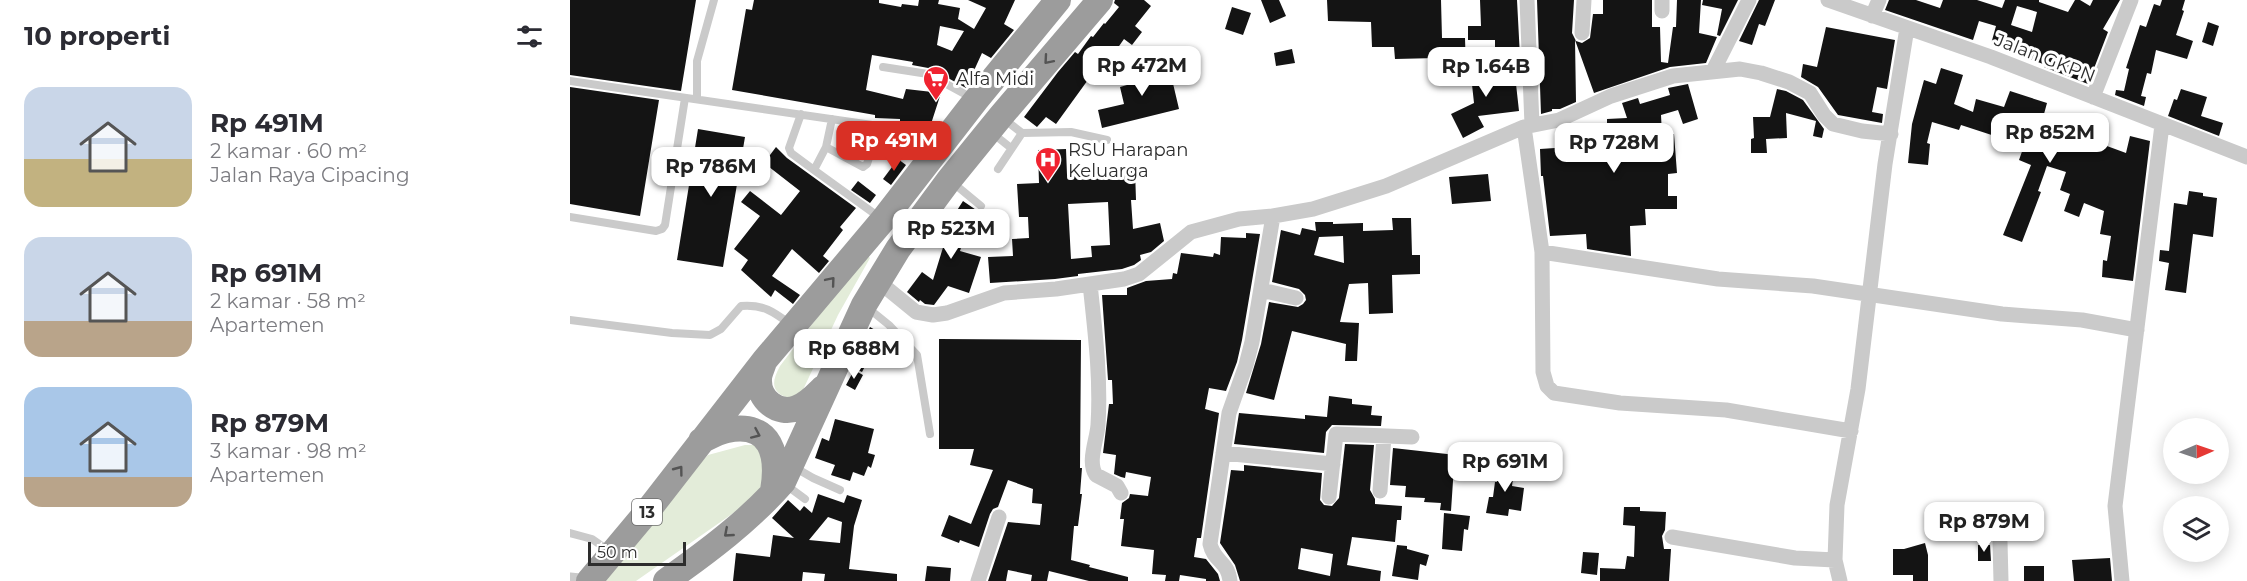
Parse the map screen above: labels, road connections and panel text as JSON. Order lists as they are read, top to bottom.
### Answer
{
  "streets": {
    "highway": ["13"],
    "street": ["Jalan GKPN"]
  },
  "places": {
    "supermarket": ["Alfa Midi"],
    "hospital": ["RSU Harapan Keluarga"]
  },
  "scale_bar": "50 m",
  "north": "right",
  "page": {
    "heading": "10 properti",
    "price": [
      "Rp 472M",
      "Rp 1.64B",
      "Rp 852M",
      "Rp 491M",
      "Rp 728M",
      "Rp 786M",
      "Rp 523M",
      "Rp 688M",
      "Rp 691M",
      "Rp 879M"
    ],
    "list": [
      {
        "name": "Rp 491M",
        "note": "2 kamar · 60 m² · Jalan Raya Cipacing"
      },
      {
        "name": "Rp 691M",
        "note": "2 kamar · 58 m² · Apartemen"
      },
      {
        "name": "Rp 879M",
        "note": "3 kamar · 98 m² · Apartemen"
      }
    ],
    "scale": "50 m"
  }
}
